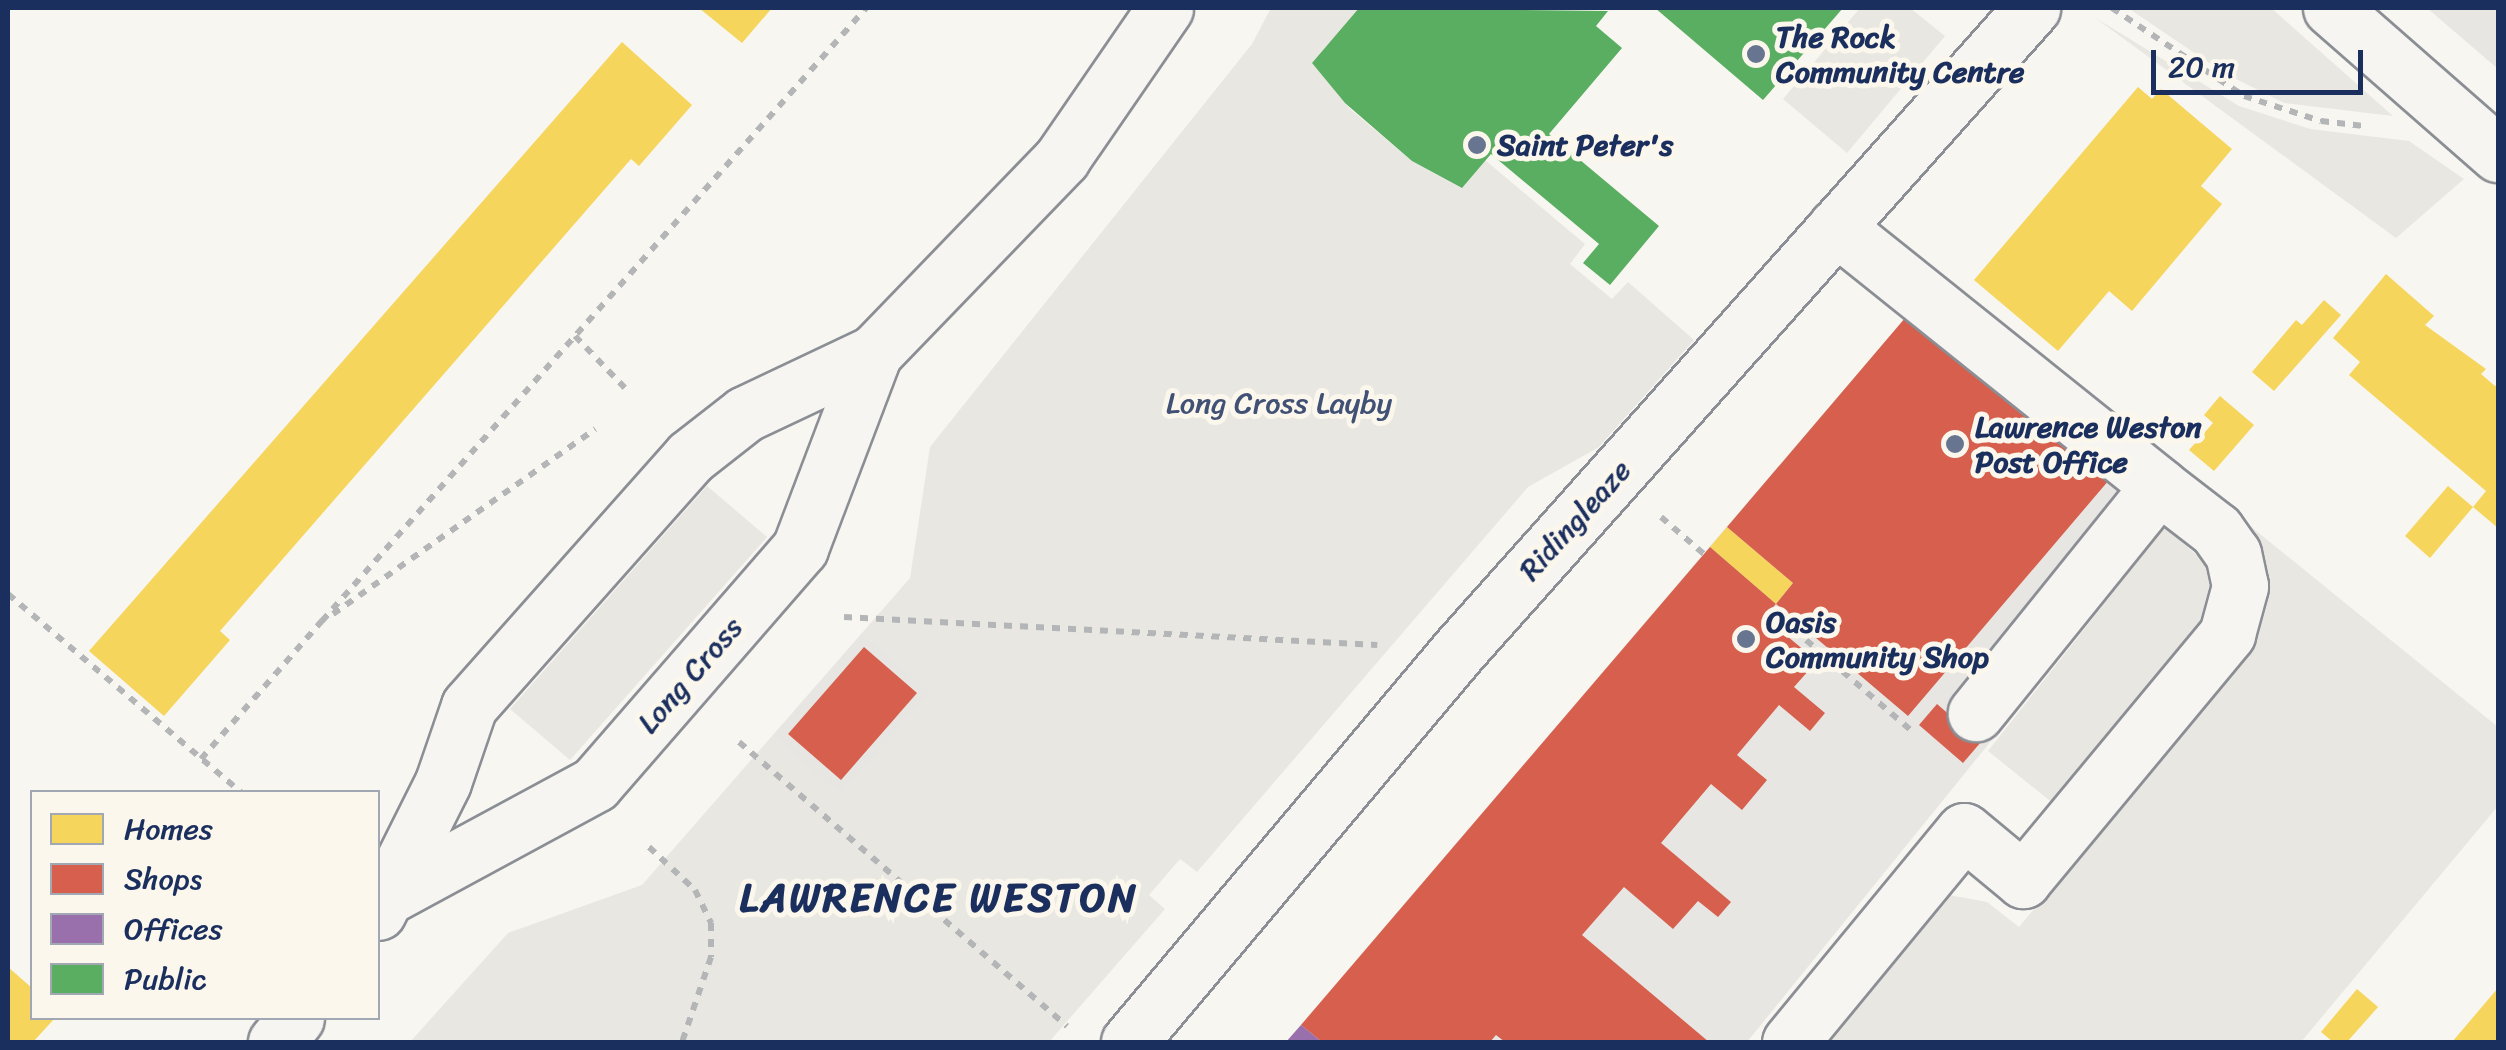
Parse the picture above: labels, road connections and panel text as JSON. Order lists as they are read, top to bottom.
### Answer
{
  "streets": {
    "street": ["Ridingleaze", "Long Cross"]
  },
  "districts": ["LAWRENCE WESTON"],
  "parks": ["Long Cross Layby"],
  "places": [
    "The Rock Community Centre",
    "Saint Peter's",
    "Lawrence Weston Post Office",
    "Oasis Community Shop"
  ],
  "legend": [
    "Homes",
    "Shops",
    "Offices",
    "Public"
  ],
  "scale_bar": "20 m"
}
